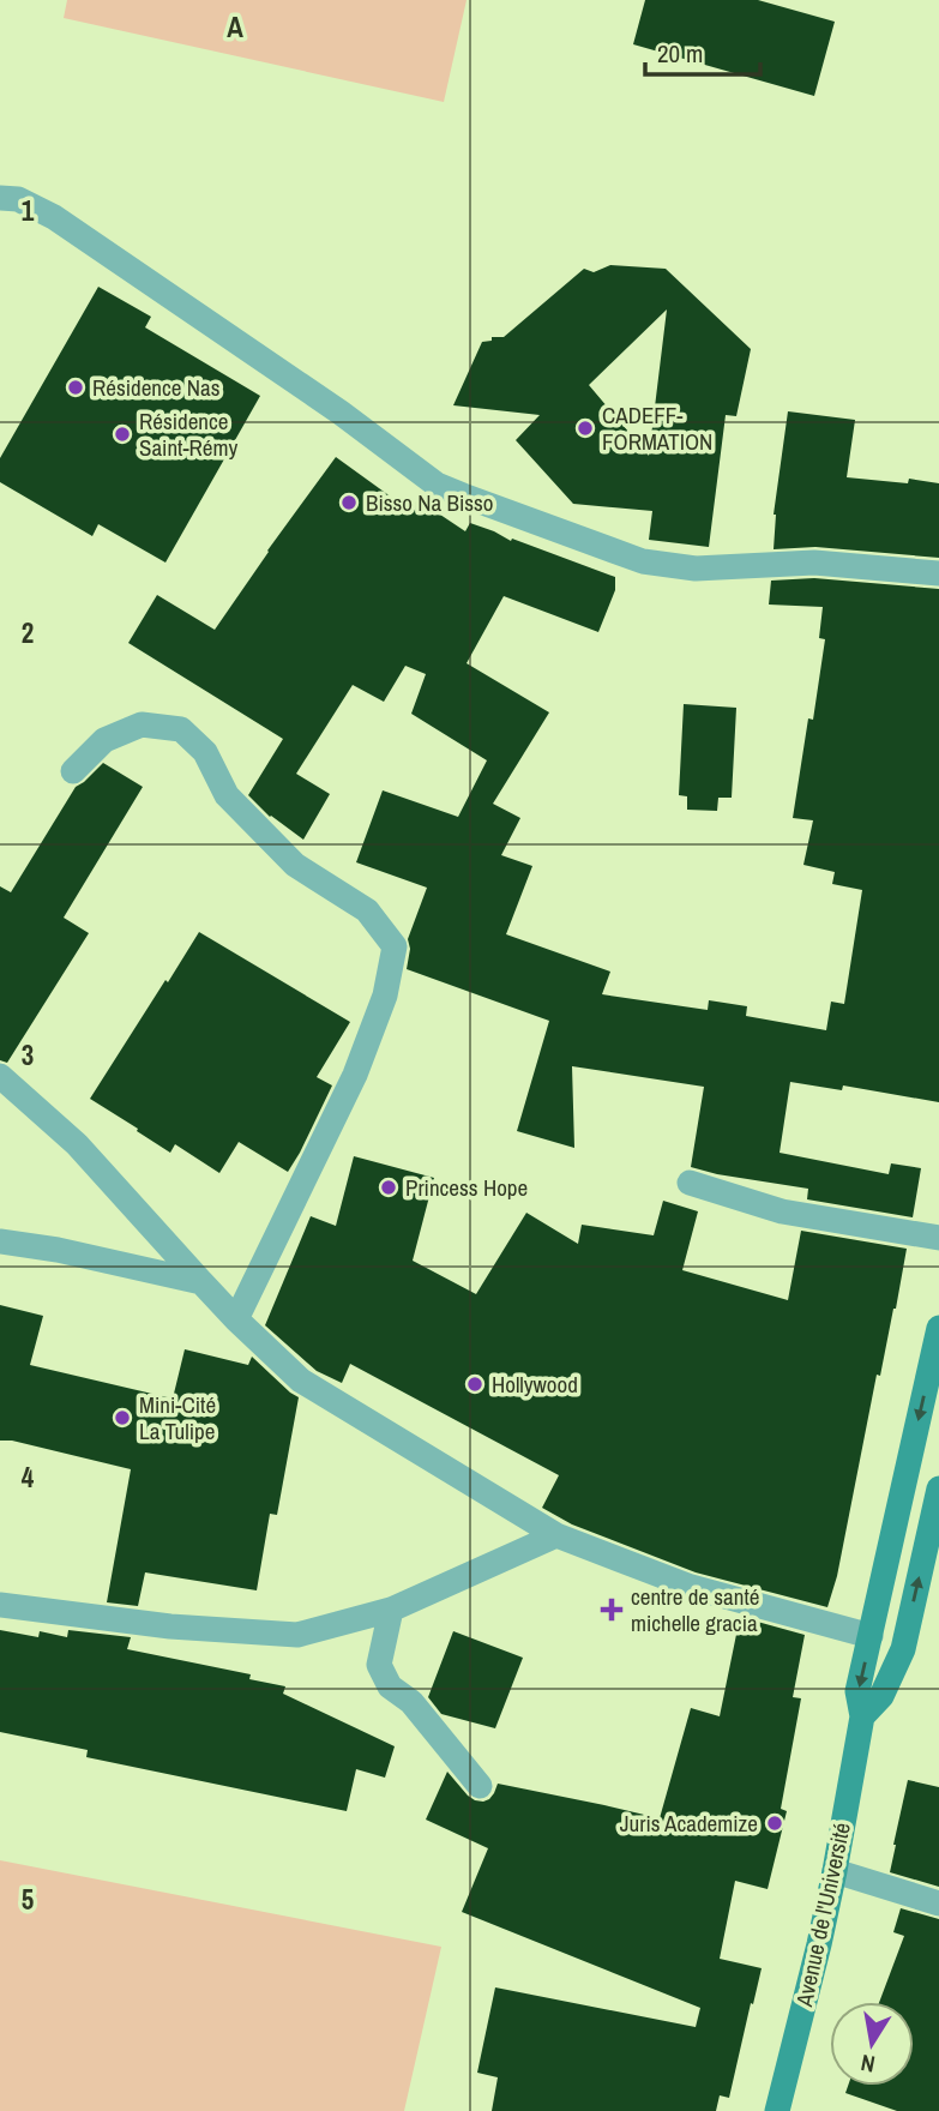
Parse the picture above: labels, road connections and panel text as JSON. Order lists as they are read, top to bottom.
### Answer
{
  "streets": {
    "main road": ["Avenue de l'Université"]
  },
  "places": {
    "other": [
      "Résidence Nas",
      "CADEFF- FORMATION",
      "Résidence Saint-Rémy",
      "Bisso Na Bisso",
      "Princess Hope",
      "Hollywood",
      "Mini-Cité La Tulipe",
      "Juris Academize"
    ],
    "health": ["centre de santé michelle gracia"]
  },
  "scale_bar": "20 m",
  "north": "bottom",
  "grid": {
    "columns": ["A"],
    "rows": [
      "1",
      "2",
      "3",
      "4",
      "5"
    ]
  }
}
